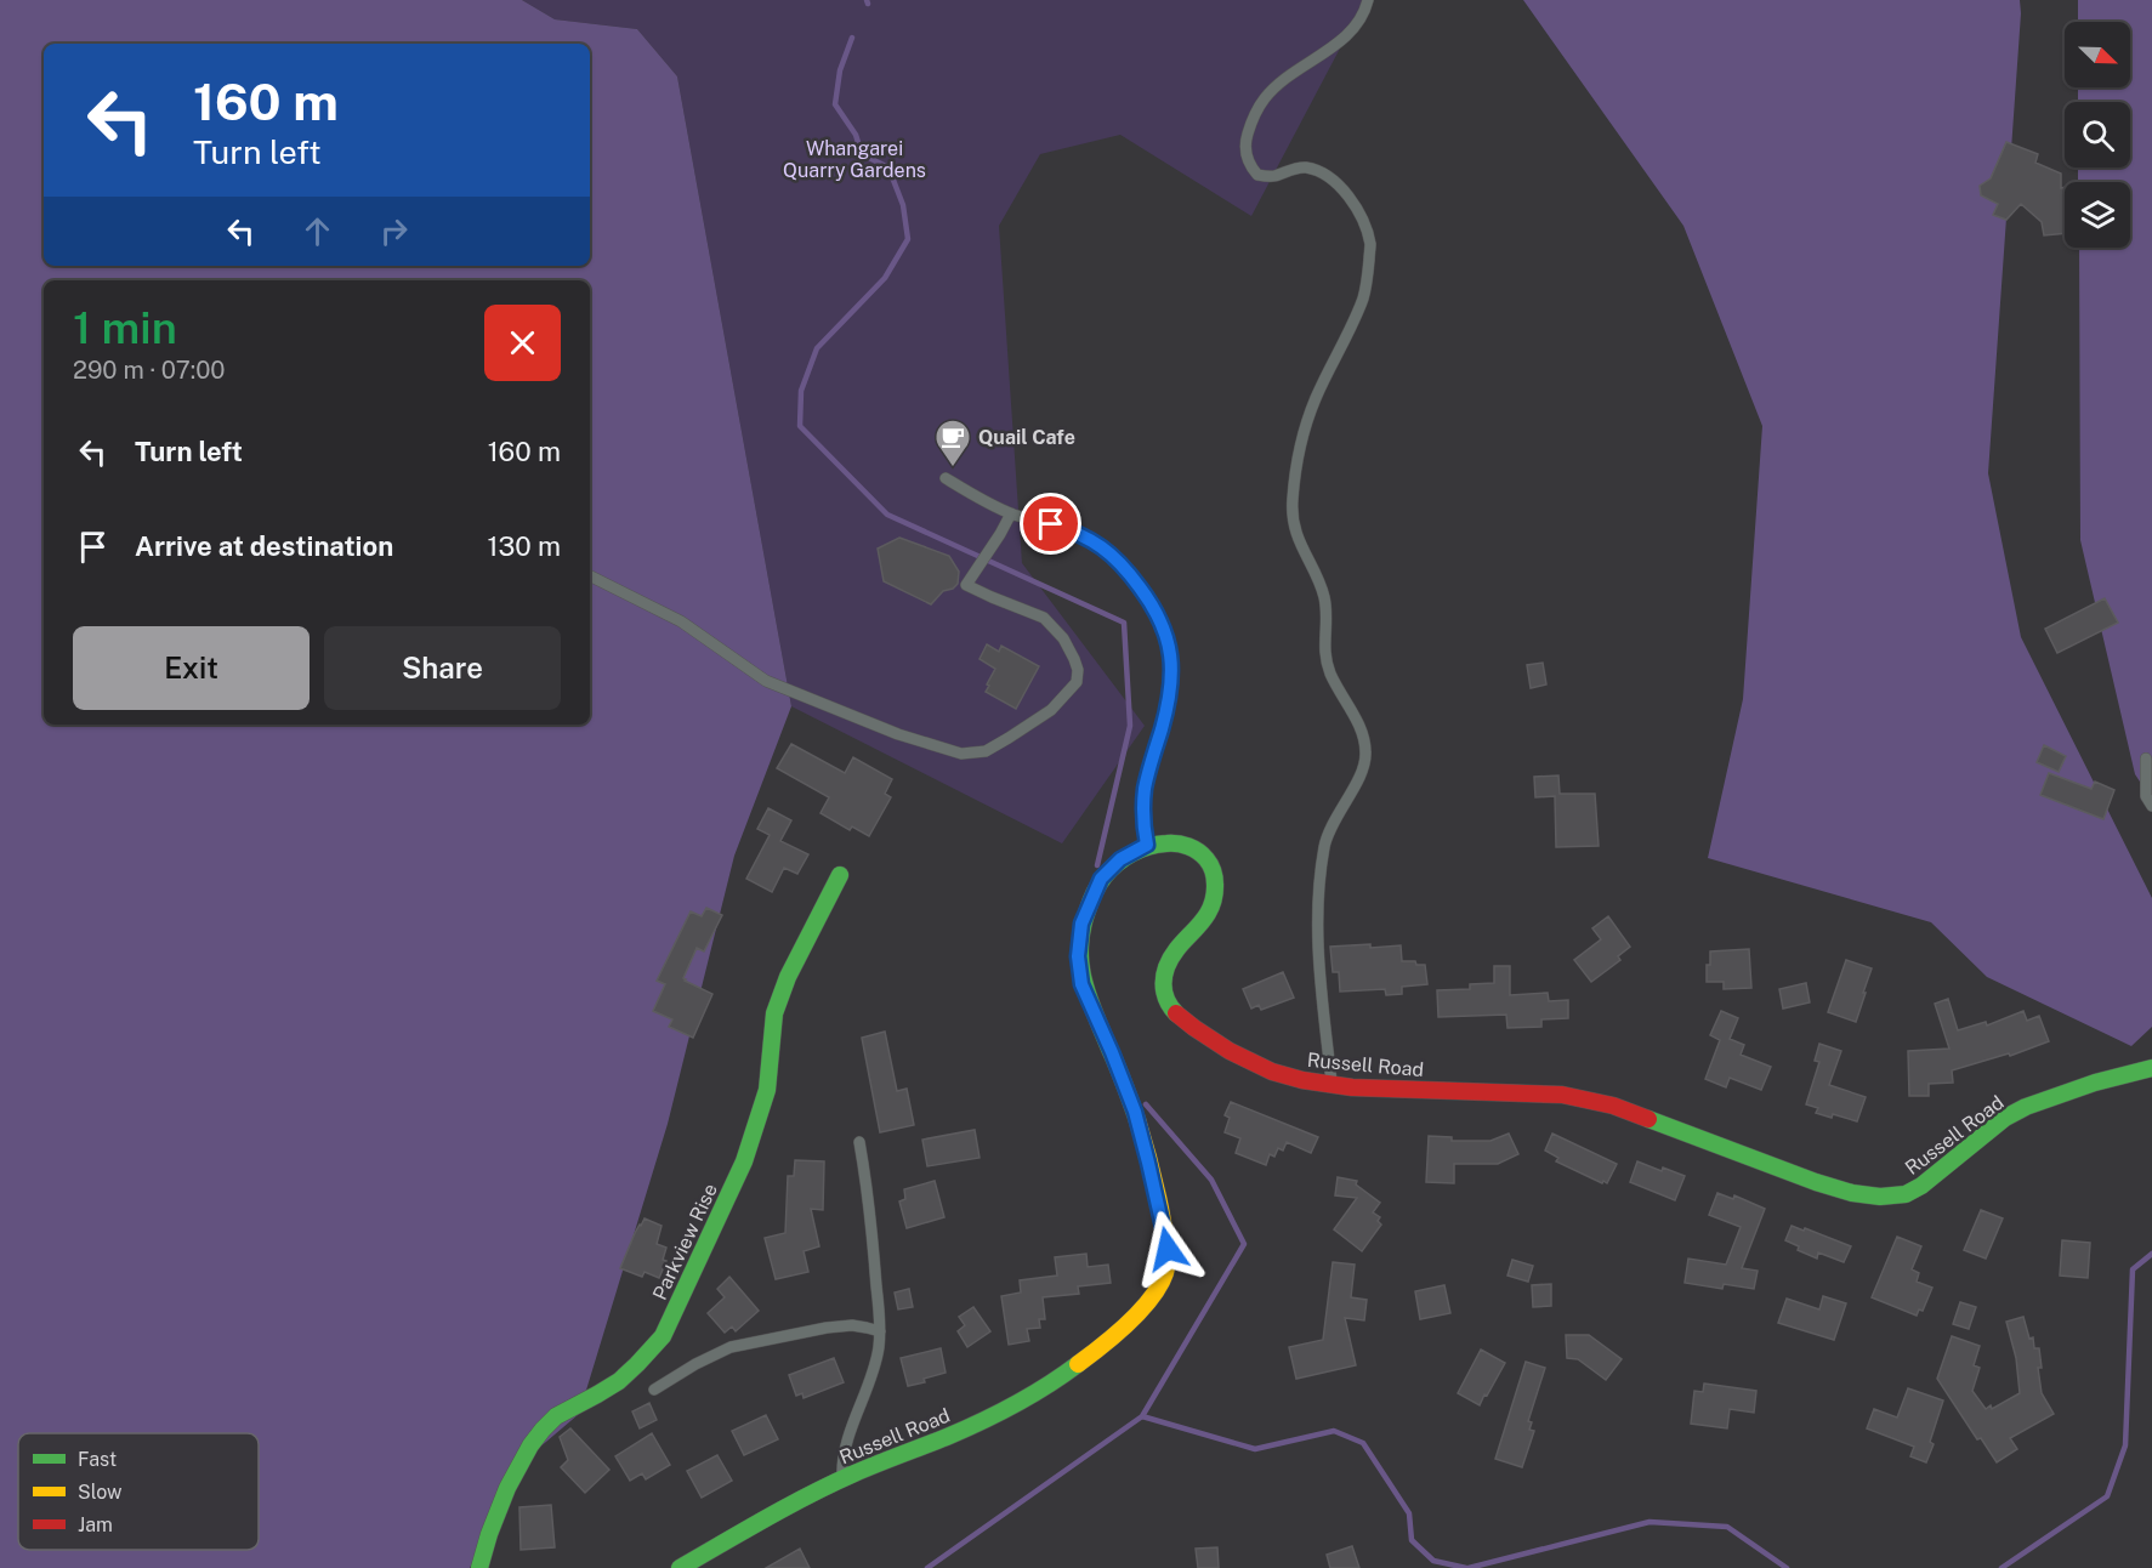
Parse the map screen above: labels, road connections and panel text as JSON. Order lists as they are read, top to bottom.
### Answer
{
  "streets": {
    "street": ["Russell Road", "Parkview Rise"]
  },
  "parks": ["Whangarei Quarry Gardens"],
  "places": {
    "cafe": ["Quail Cafe"]
  },
  "legend": ["Fast", "Slow", "Jam"],
  "north": "bottom right",
  "page": {
    "turn": ["160 m", "Turn left"],
    "heading": ["1 min", "290 m · 07:00"],
    "list": [
      {
        "name": "Turn left",
        "value": "160 m"
      },
      {
        "name": "Arrive at destination",
        "value": "130 m"
      }
    ],
    "buttons": ["Exit", "Share"]
  }
}
